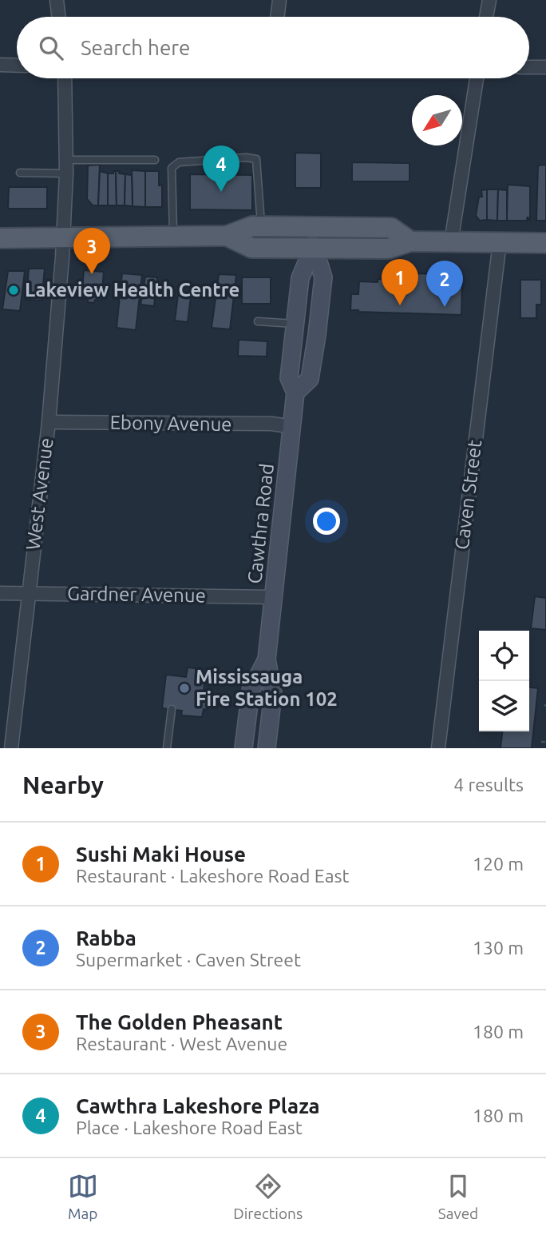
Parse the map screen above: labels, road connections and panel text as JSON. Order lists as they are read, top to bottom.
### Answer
{
  "streets": {
    "main road": ["Cawthra Road"],
    "street": [
      "Ebony Avenue",
      "West Avenue",
      "Caven Street",
      "Gardner Avenue"
    ]
  },
  "crossings": [
    ["Ebony Avenue", "West Avenue"],
    ["Ebony Avenue", "Cawthra Road"],
    ["West Avenue", "Gardner Avenue"],
    ["Cawthra Road", "Gardner Avenue"]
  ],
  "places": ["Lakeview Health Centre", "Mississauga Fire Station 102"],
  "north": "bottom left",
  "page": {
    "search": "Search here",
    "pins": [
      "4",
      "3",
      "1",
      "2"
    ],
    "heading": ["Nearby", "4 results"],
    "list": [
      {
        "mark": "1",
        "name": "Sushi Maki House",
        "note": "Restaurant · Lakeshore Road East",
        "value": "120 m"
      },
      {
        "mark": "2",
        "name": "Rabba",
        "note": "Supermarket · Caven Street",
        "value": "130 m"
      },
      {
        "mark": "3",
        "name": "The Golden Pheasant",
        "note": "Restaurant · West Avenue",
        "value": "180 m"
      },
      {
        "mark": "4",
        "name": "Cawthra Lakeshore Plaza",
        "note": "Place · Lakeshore Road East",
        "value": "180 m"
      }
    ],
    "nav": ["Map", "Directions", "Saved"]
  }
}
